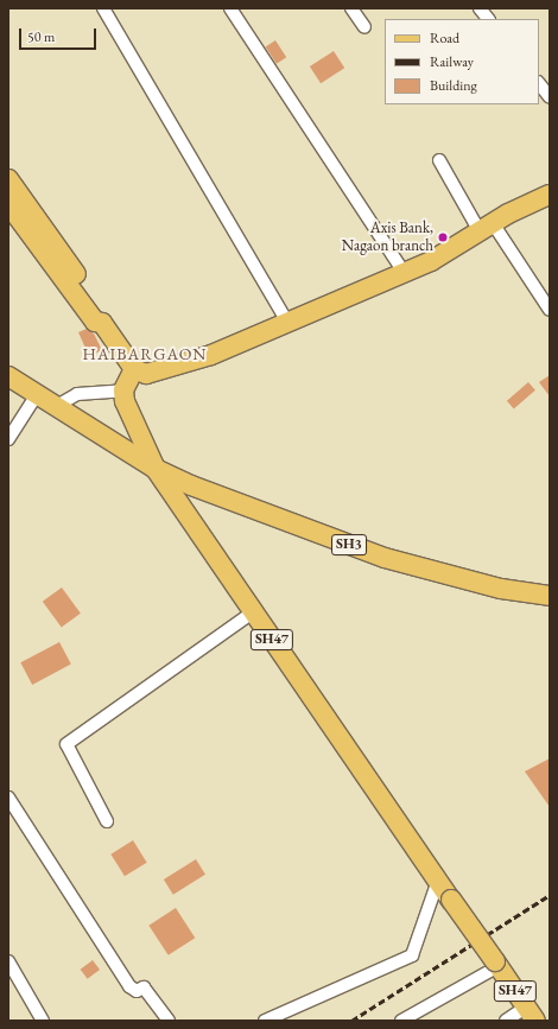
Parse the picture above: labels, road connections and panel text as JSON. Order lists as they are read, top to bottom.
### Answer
{
  "streets": {
    "main road": ["SH3", "SH47"]
  },
  "crossings": [
    ["SH3", "SH47"]
  ],
  "districts": ["HAIBARGAON"],
  "places": ["Axis Bank, Nagaon branch"],
  "legend": ["Road", "Railway", "Building"],
  "scale_bar": "50 m"
}
